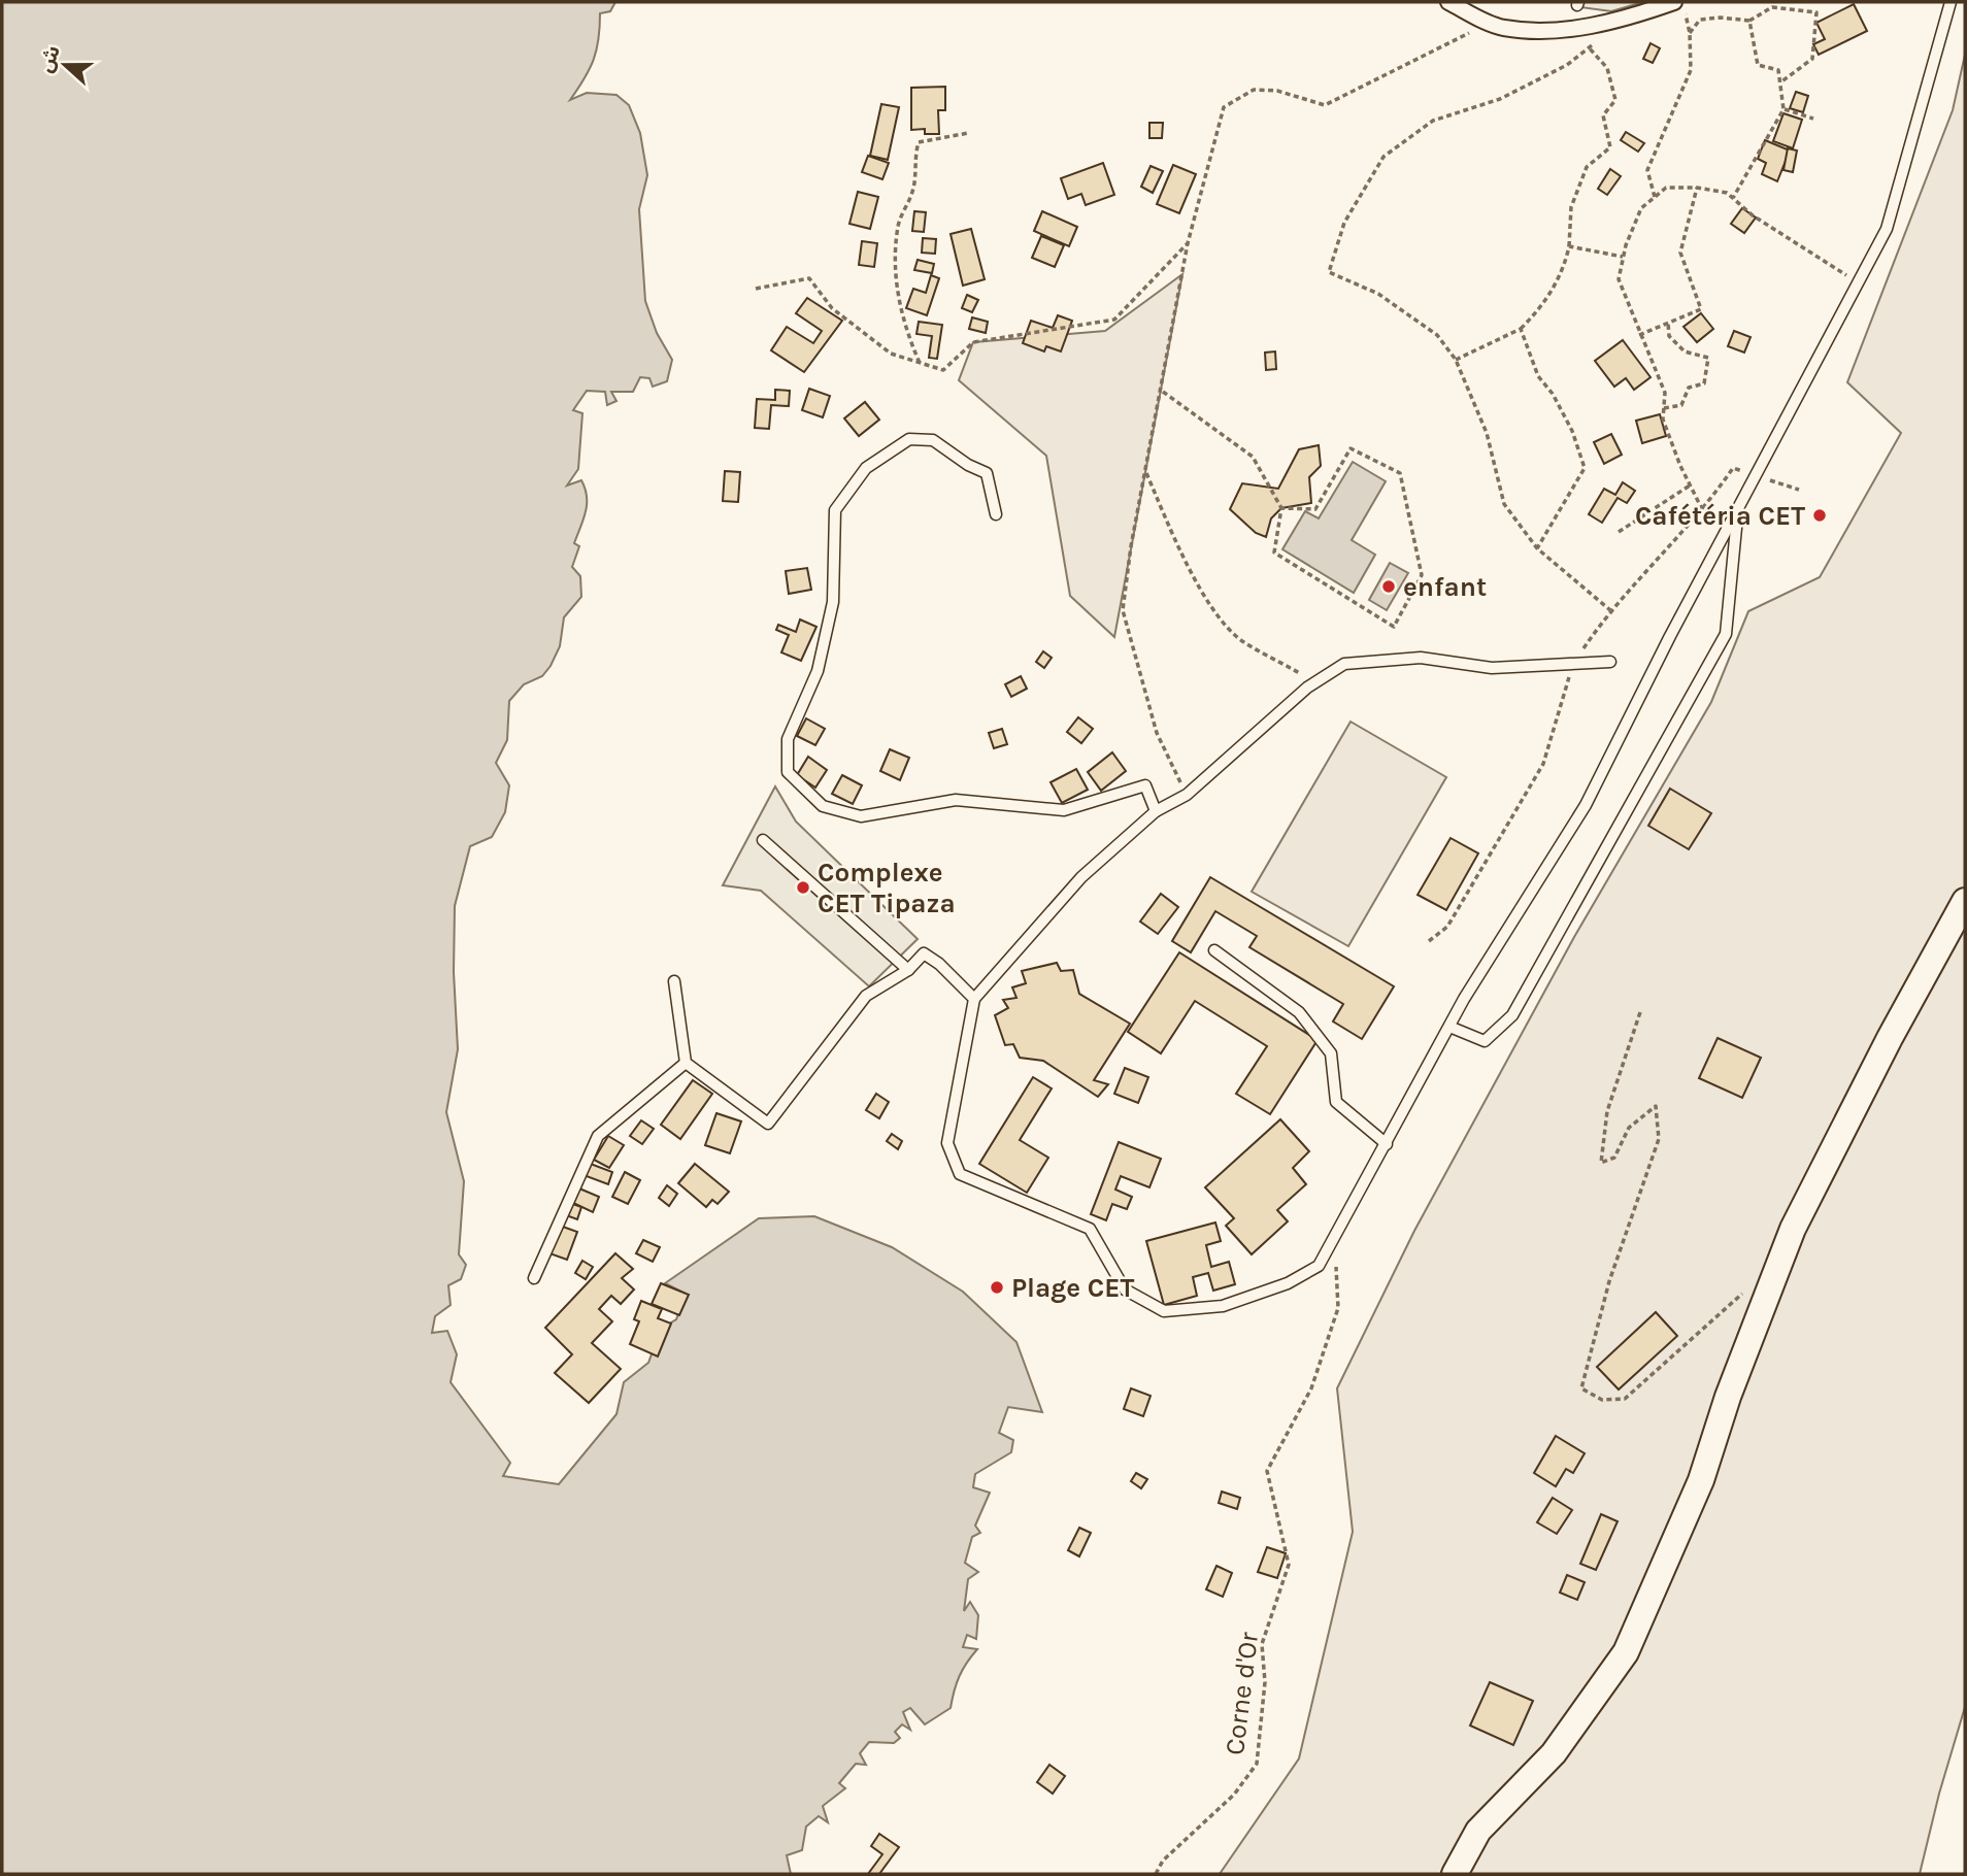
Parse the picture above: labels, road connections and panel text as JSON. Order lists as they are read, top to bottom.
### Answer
{
  "streets": {
    "path": ["Corne d'Or"]
  },
  "places": [
    "Cafétéria CET",
    "enfant",
    "Complexe CET Tipaza",
    "Plage CET"
  ],
  "north": "left"
}
